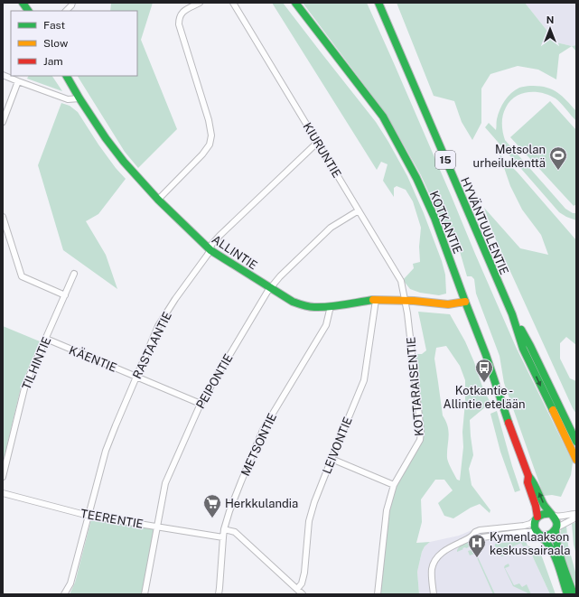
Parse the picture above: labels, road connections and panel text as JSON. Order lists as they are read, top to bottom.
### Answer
{
  "streets": {
    "main road": [
      "15",
      "KOTKANTIE",
      "HYVÄNTUULENTIE",
      "ALLINTIE"
    ],
    "street": [
      "KIURUNTIE",
      "RASTAANTIE",
      "KÄENTIE",
      "TILHINTIE",
      "PEIPONTIE",
      "KOTTARAISENTIE",
      "METSONTIE",
      "LEIVONTIE",
      "TEERENTIE"
    ]
  },
  "crossings": [
    ["KIURUNTIE", "ALLINTIE"],
    ["KIURUNTIE", "RASTAANTIE"],
    ["KIURUNTIE", "PEIPONTIE"],
    ["KIURUNTIE", "KOTTARAISENTIE"],
    ["KOTKANTIE", "ALLINTIE"],
    ["ALLINTIE", "RASTAANTIE"],
    ["ALLINTIE", "PEIPONTIE"],
    ["ALLINTIE", "KOTTARAISENTIE"],
    ["ALLINTIE", "METSONTIE"],
    ["ALLINTIE", "LEIVONTIE"],
    ["RASTAANTIE", "KÄENTIE"],
    ["RASTAANTIE", "TEERENTIE"],
    ["KÄENTIE", "TILHINTIE"],
    ["KÄENTIE", "PEIPONTIE"],
    ["PEIPONTIE", "TEERENTIE"],
    ["METSONTIE", "TEERENTIE"]
  ],
  "places": {
    "sports": ["Metsolan urheilukenttä"],
    "bus stop": ["Kotkantie - Allintie etelään"],
    "supermarket": ["Herkkulandia"],
    "hospital": ["Kymenlaakson keskussairaala"]
  },
  "legend": ["Fast", "Slow", "Jam"],
  "north": "top"
}
